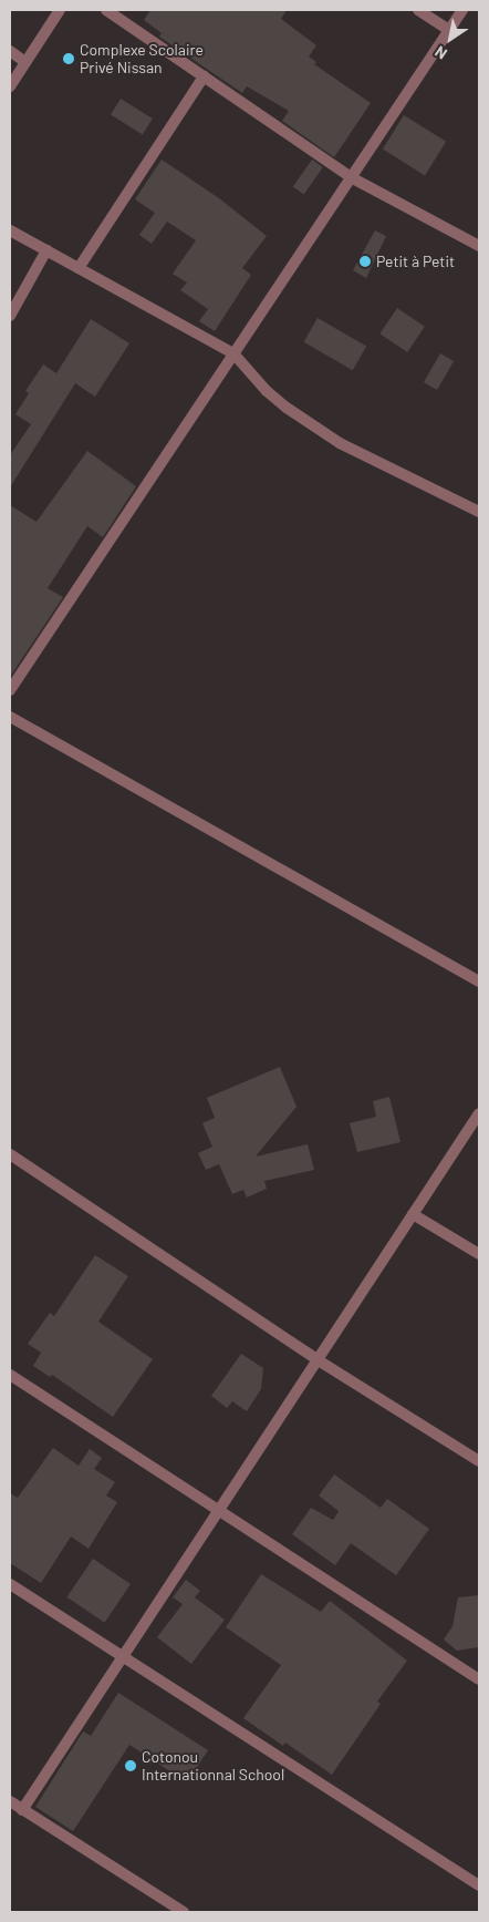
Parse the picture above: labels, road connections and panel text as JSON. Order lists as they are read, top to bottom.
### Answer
{
  "places": ["Complexe Scolaire Privé Nissan", "Petit à Petit", "Cotonou Internationnal School"],
  "north": "bottom left"
}
